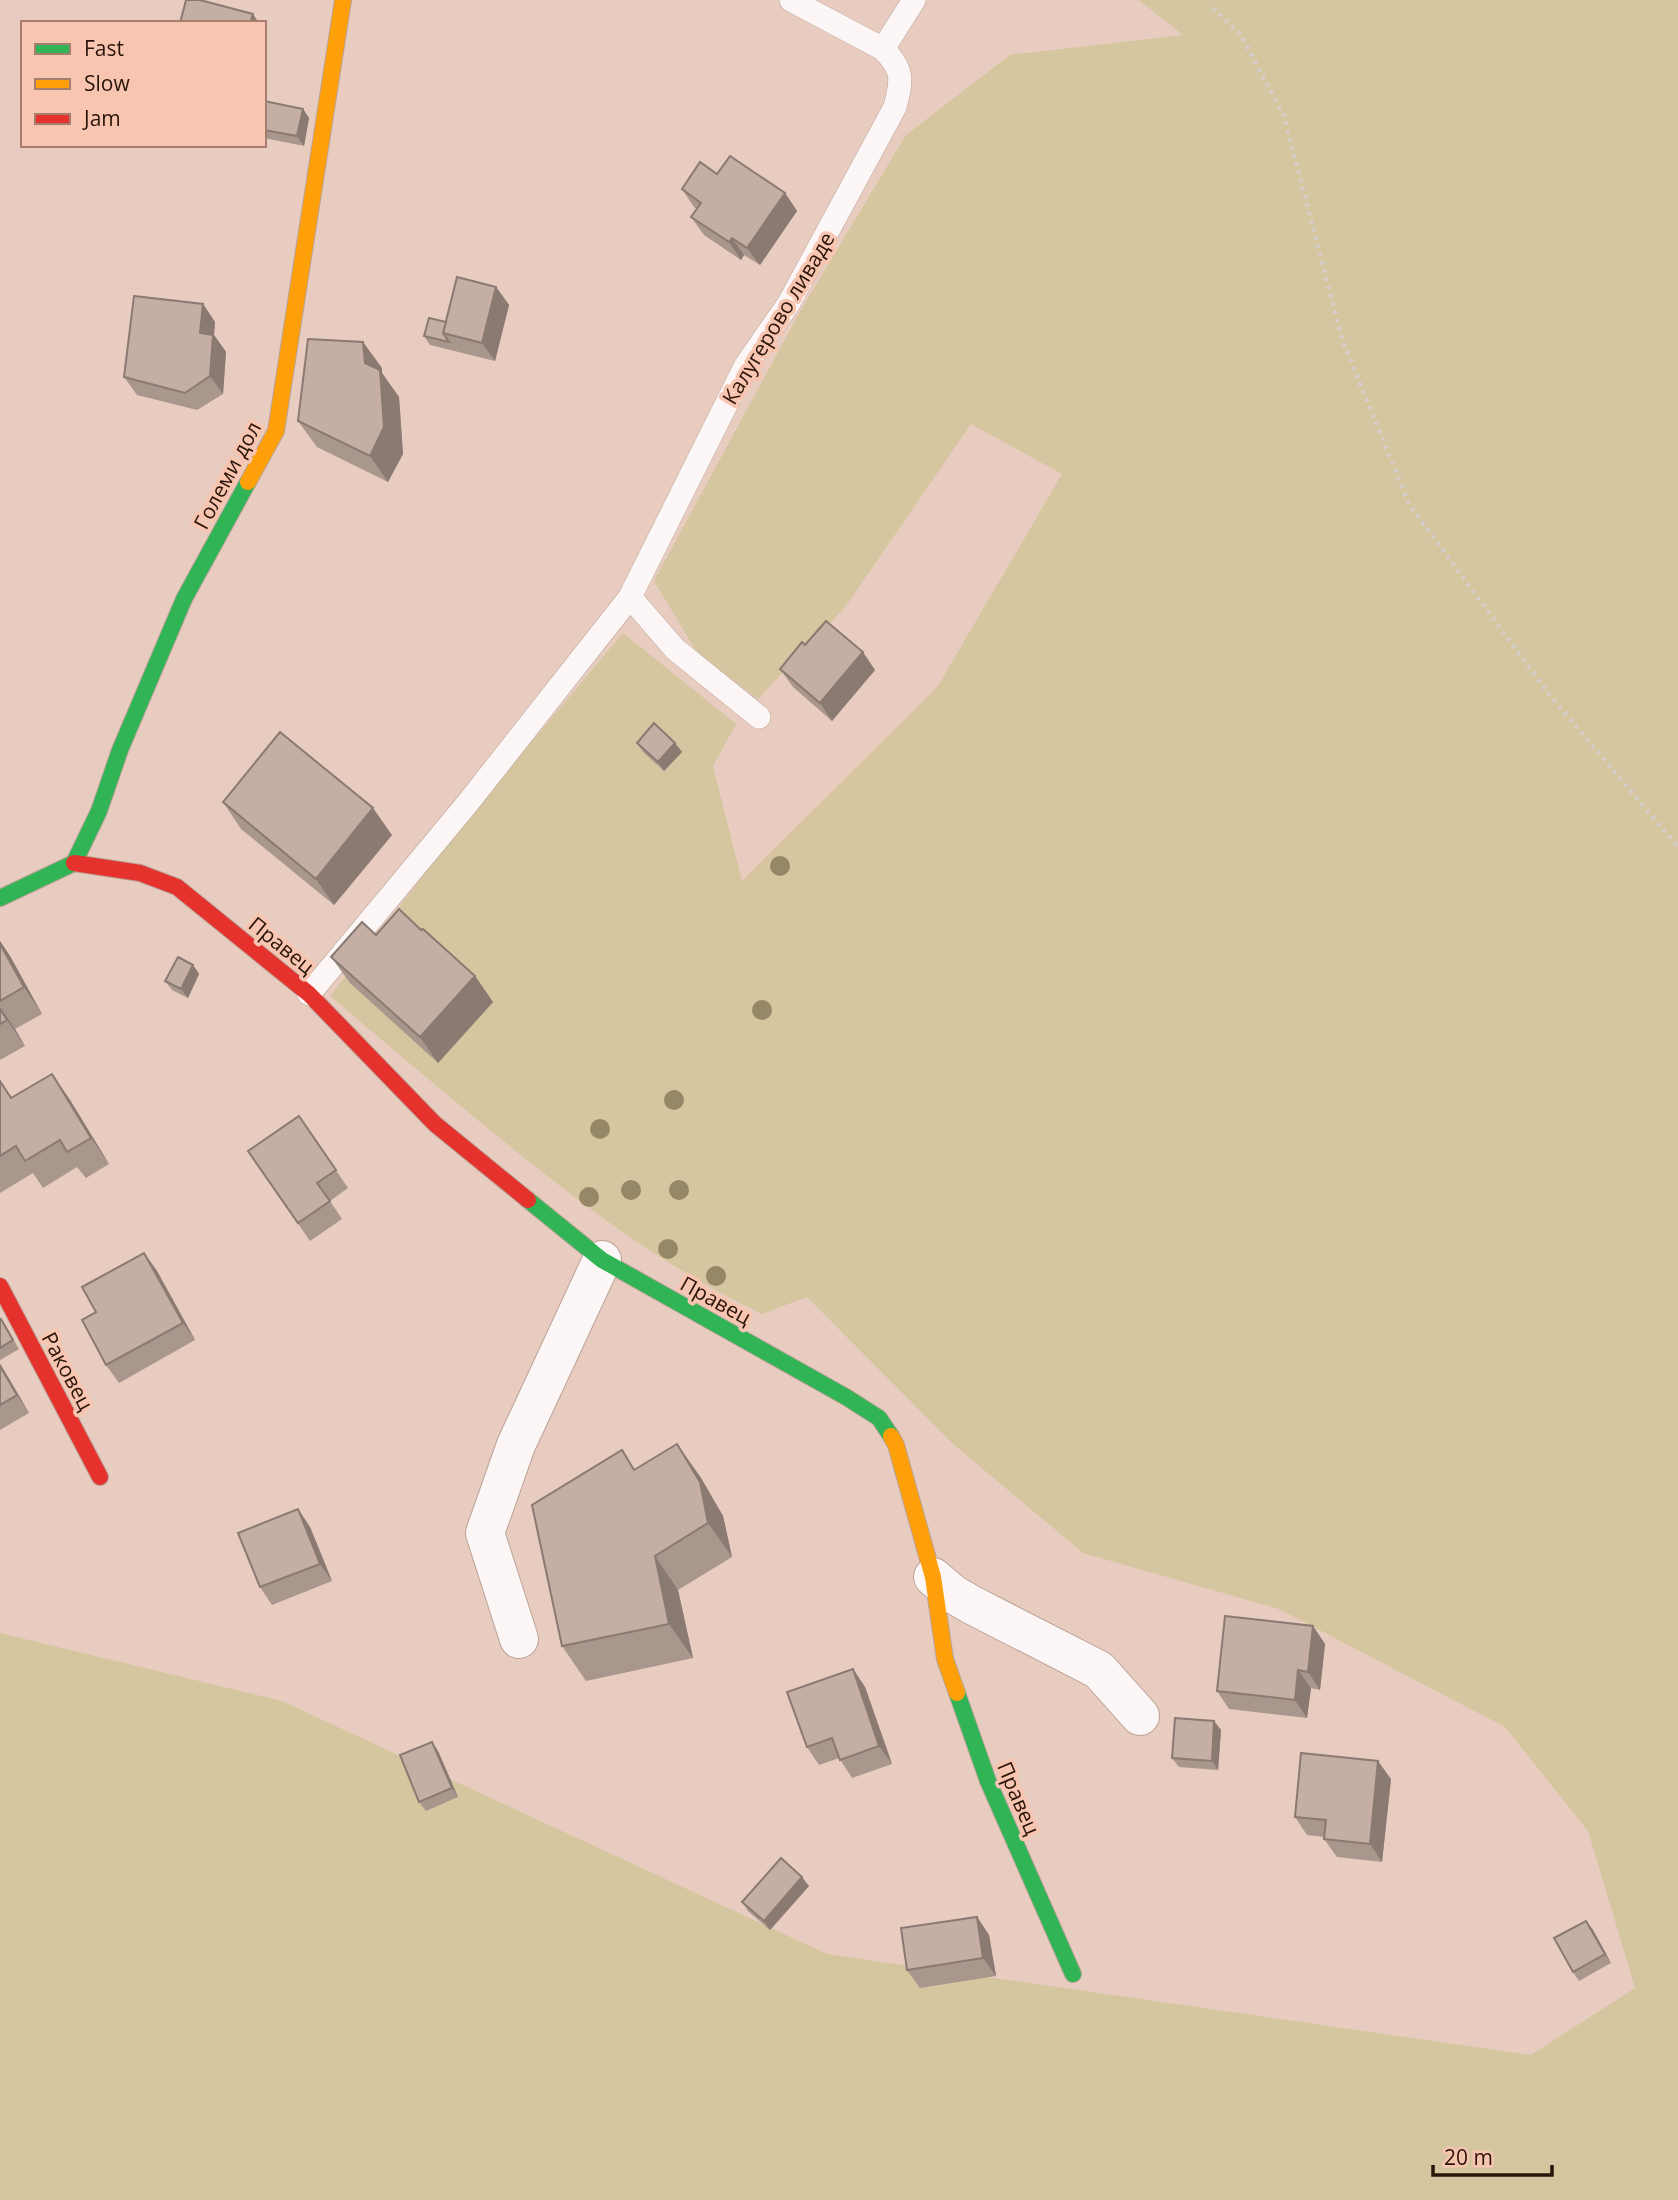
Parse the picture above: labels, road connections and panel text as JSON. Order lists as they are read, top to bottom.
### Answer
{
  "streets": {
    "street": ["Големи дол", "Правец", "Раковец"],
    "lane": ["Калугерово ливаде"]
  },
  "crossings": [
    ["Калугерово ливаде", "Правец"],
    ["Големи дол", "Правец"]
  ],
  "legend": ["Fast", "Slow", "Jam"],
  "scale_bar": "20 m"
}
